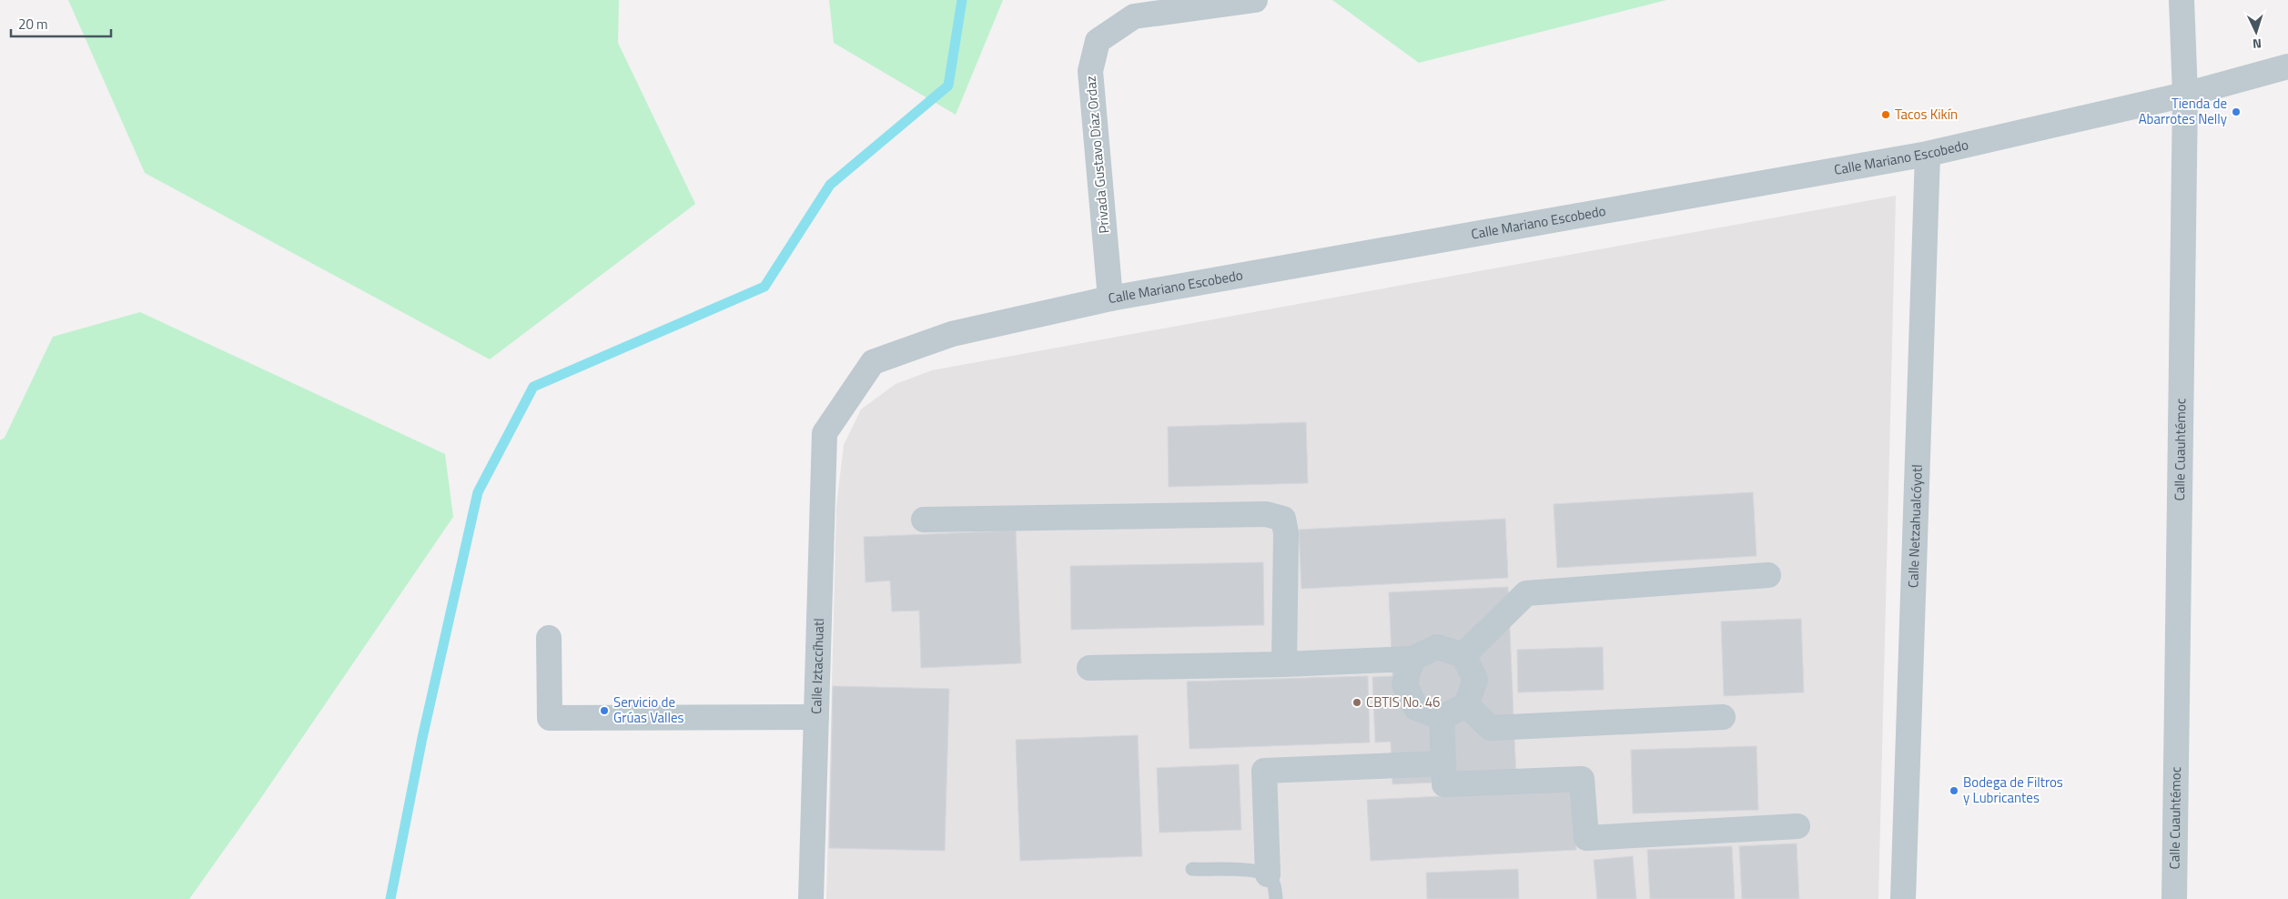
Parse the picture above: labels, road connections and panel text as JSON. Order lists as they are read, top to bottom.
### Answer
{
  "streets": {
    "street": [
      "Privada Gustavo Díaz Ordaz",
      "Calle Mariano Escobedo",
      "Calle Cuauhtémoc",
      "Calle Netzahualcóyotl",
      "Calle Iztaccíhuatl"
    ]
  },
  "crossings": [
    ["Privada Gustavo Díaz Ordaz", "Calle Mariano Escobedo"],
    ["Calle Mariano Escobedo", "Calle Cuauhtémoc"],
    ["Calle Mariano Escobedo", "Calle Netzahualcóyotl"],
    ["Calle Mariano Escobedo", "Calle Iztaccíhuatl"]
  ],
  "places": [
    "Tienda de Abarrotes Nelly",
    "Tacos Kikín",
    "CBTIS No. 46",
    "Servicio de Grúas Valles",
    "Bodega de Filtros y Lubricantes"
  ],
  "scale_bar": "20 m",
  "north": "bottom"
}
